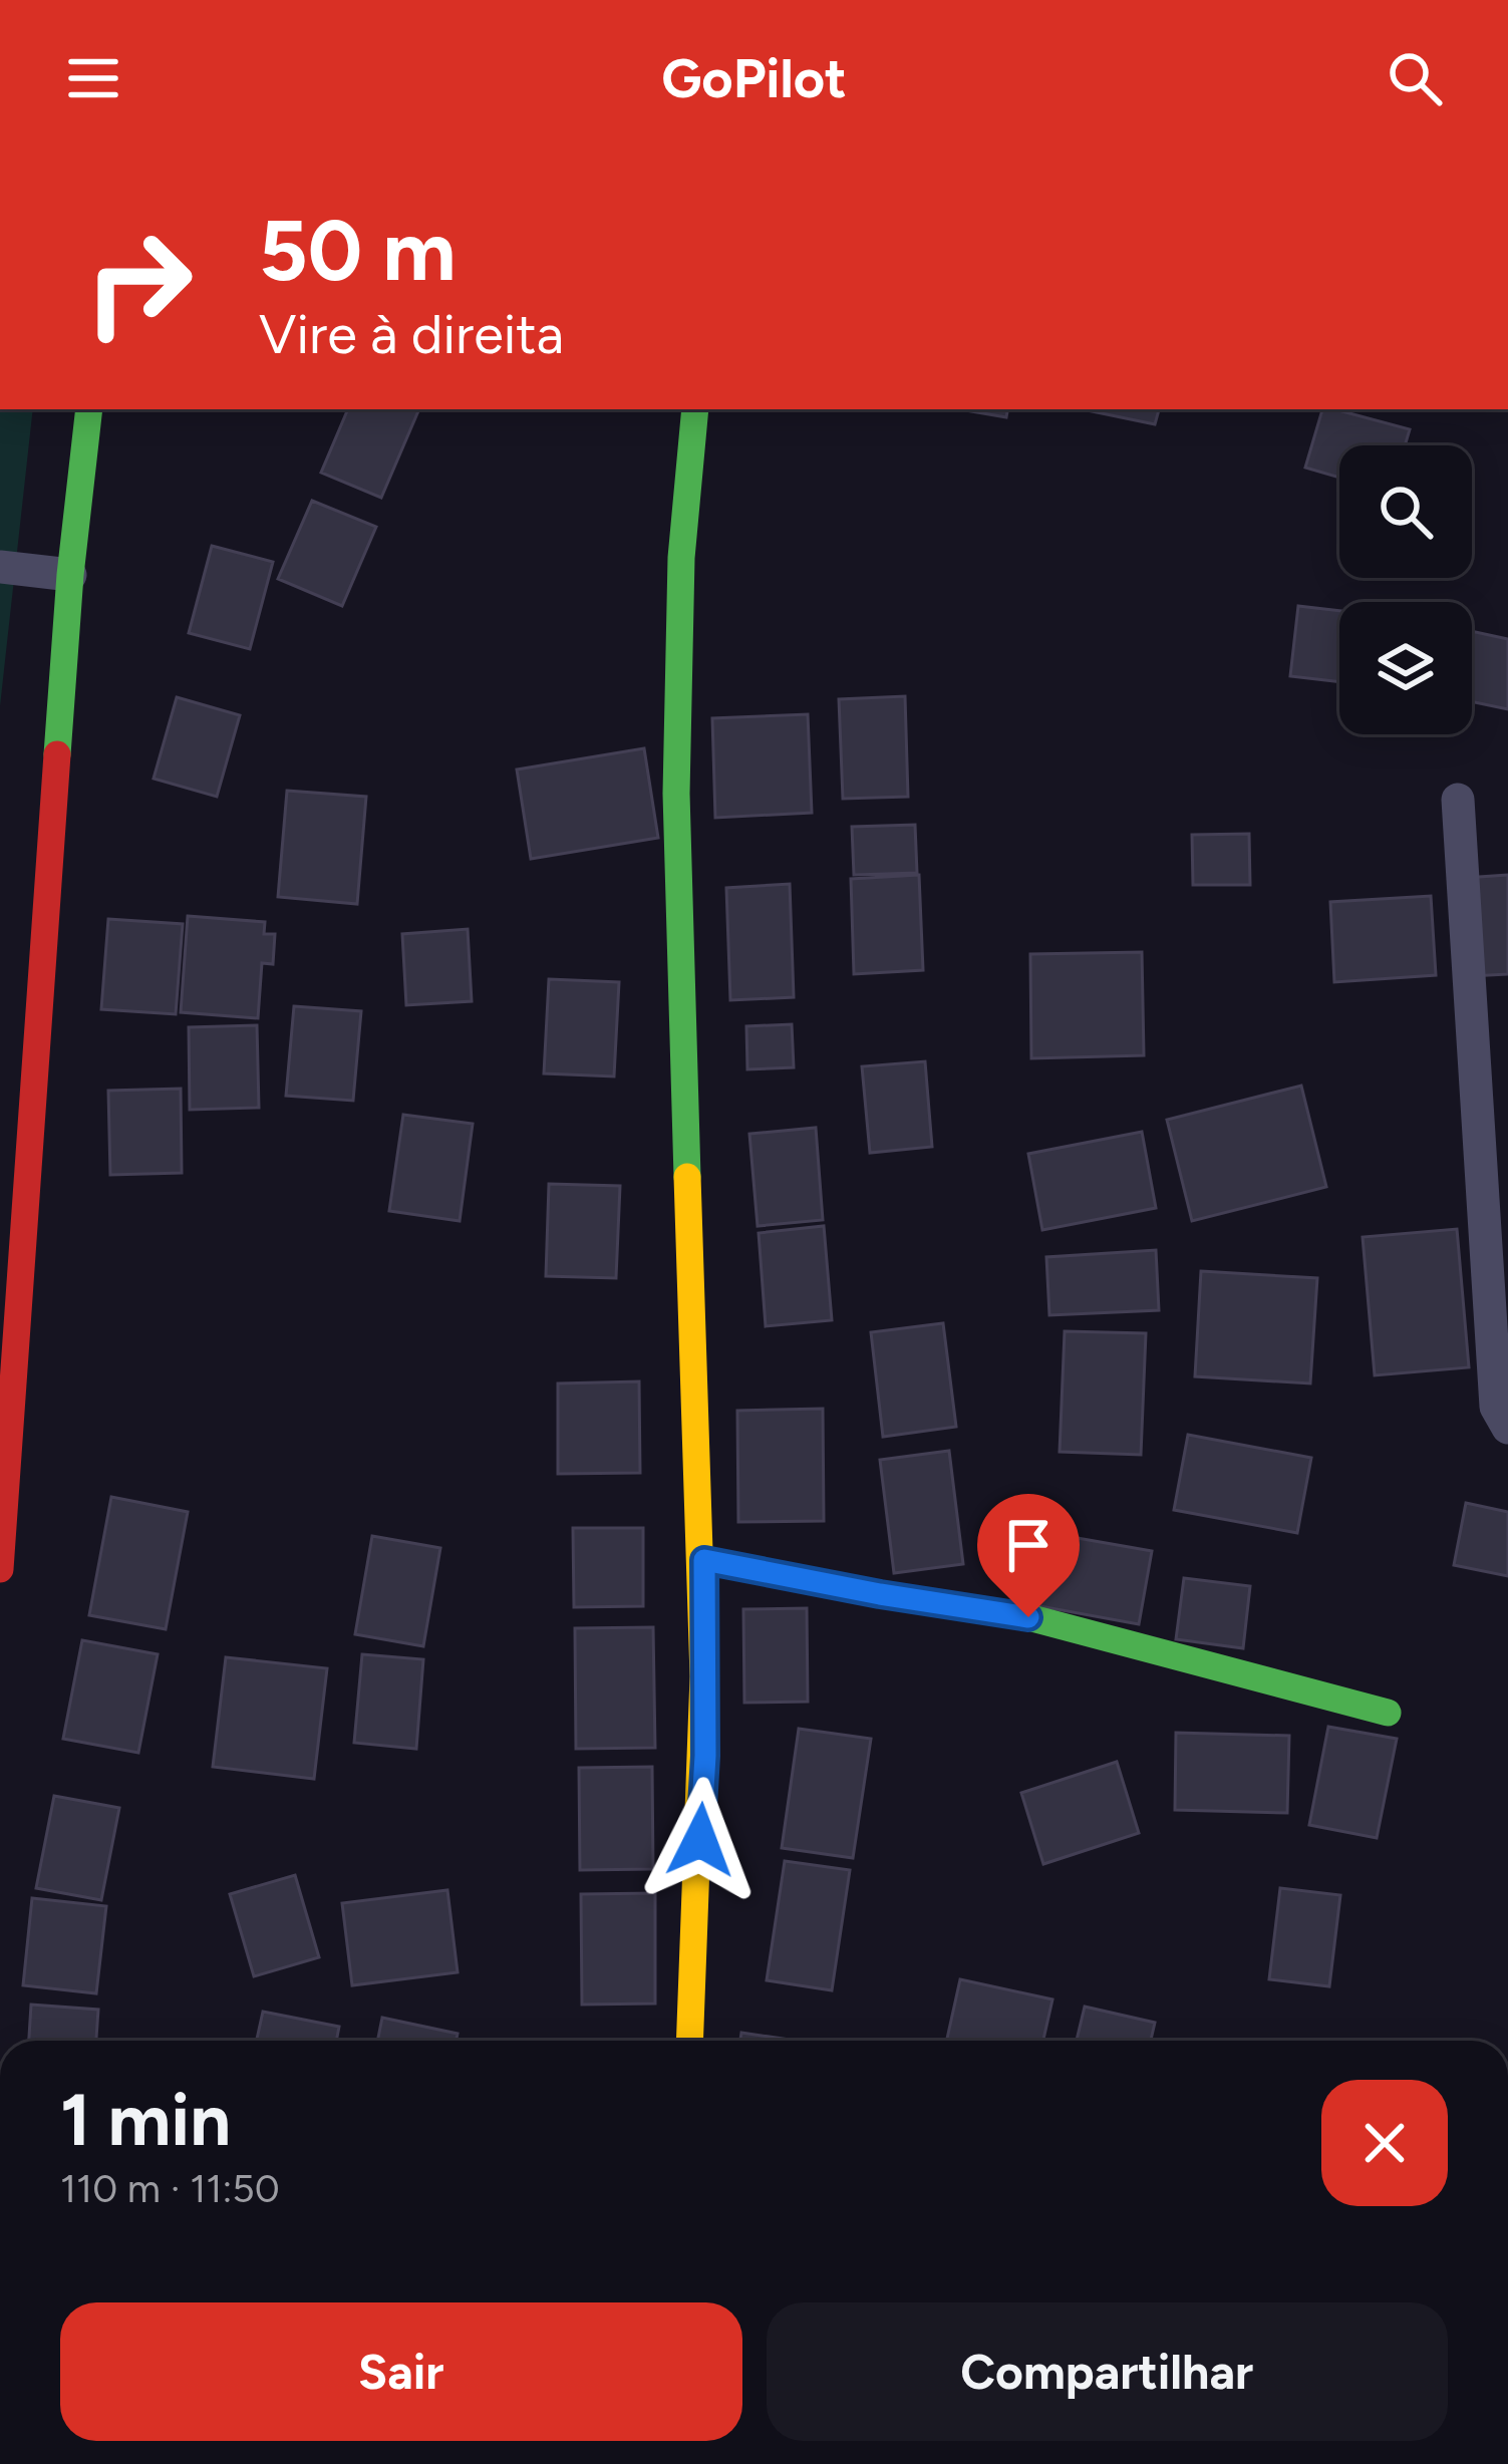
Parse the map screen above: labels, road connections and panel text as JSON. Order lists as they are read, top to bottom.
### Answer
{
  "page": {
    "header": "GoPilot",
    "turn": ["50 m", "Vire à direita"],
    "heading": ["1 min", "110 m · 11:50"],
    "buttons": ["Sair", "Compartilhar"]
  }
}
